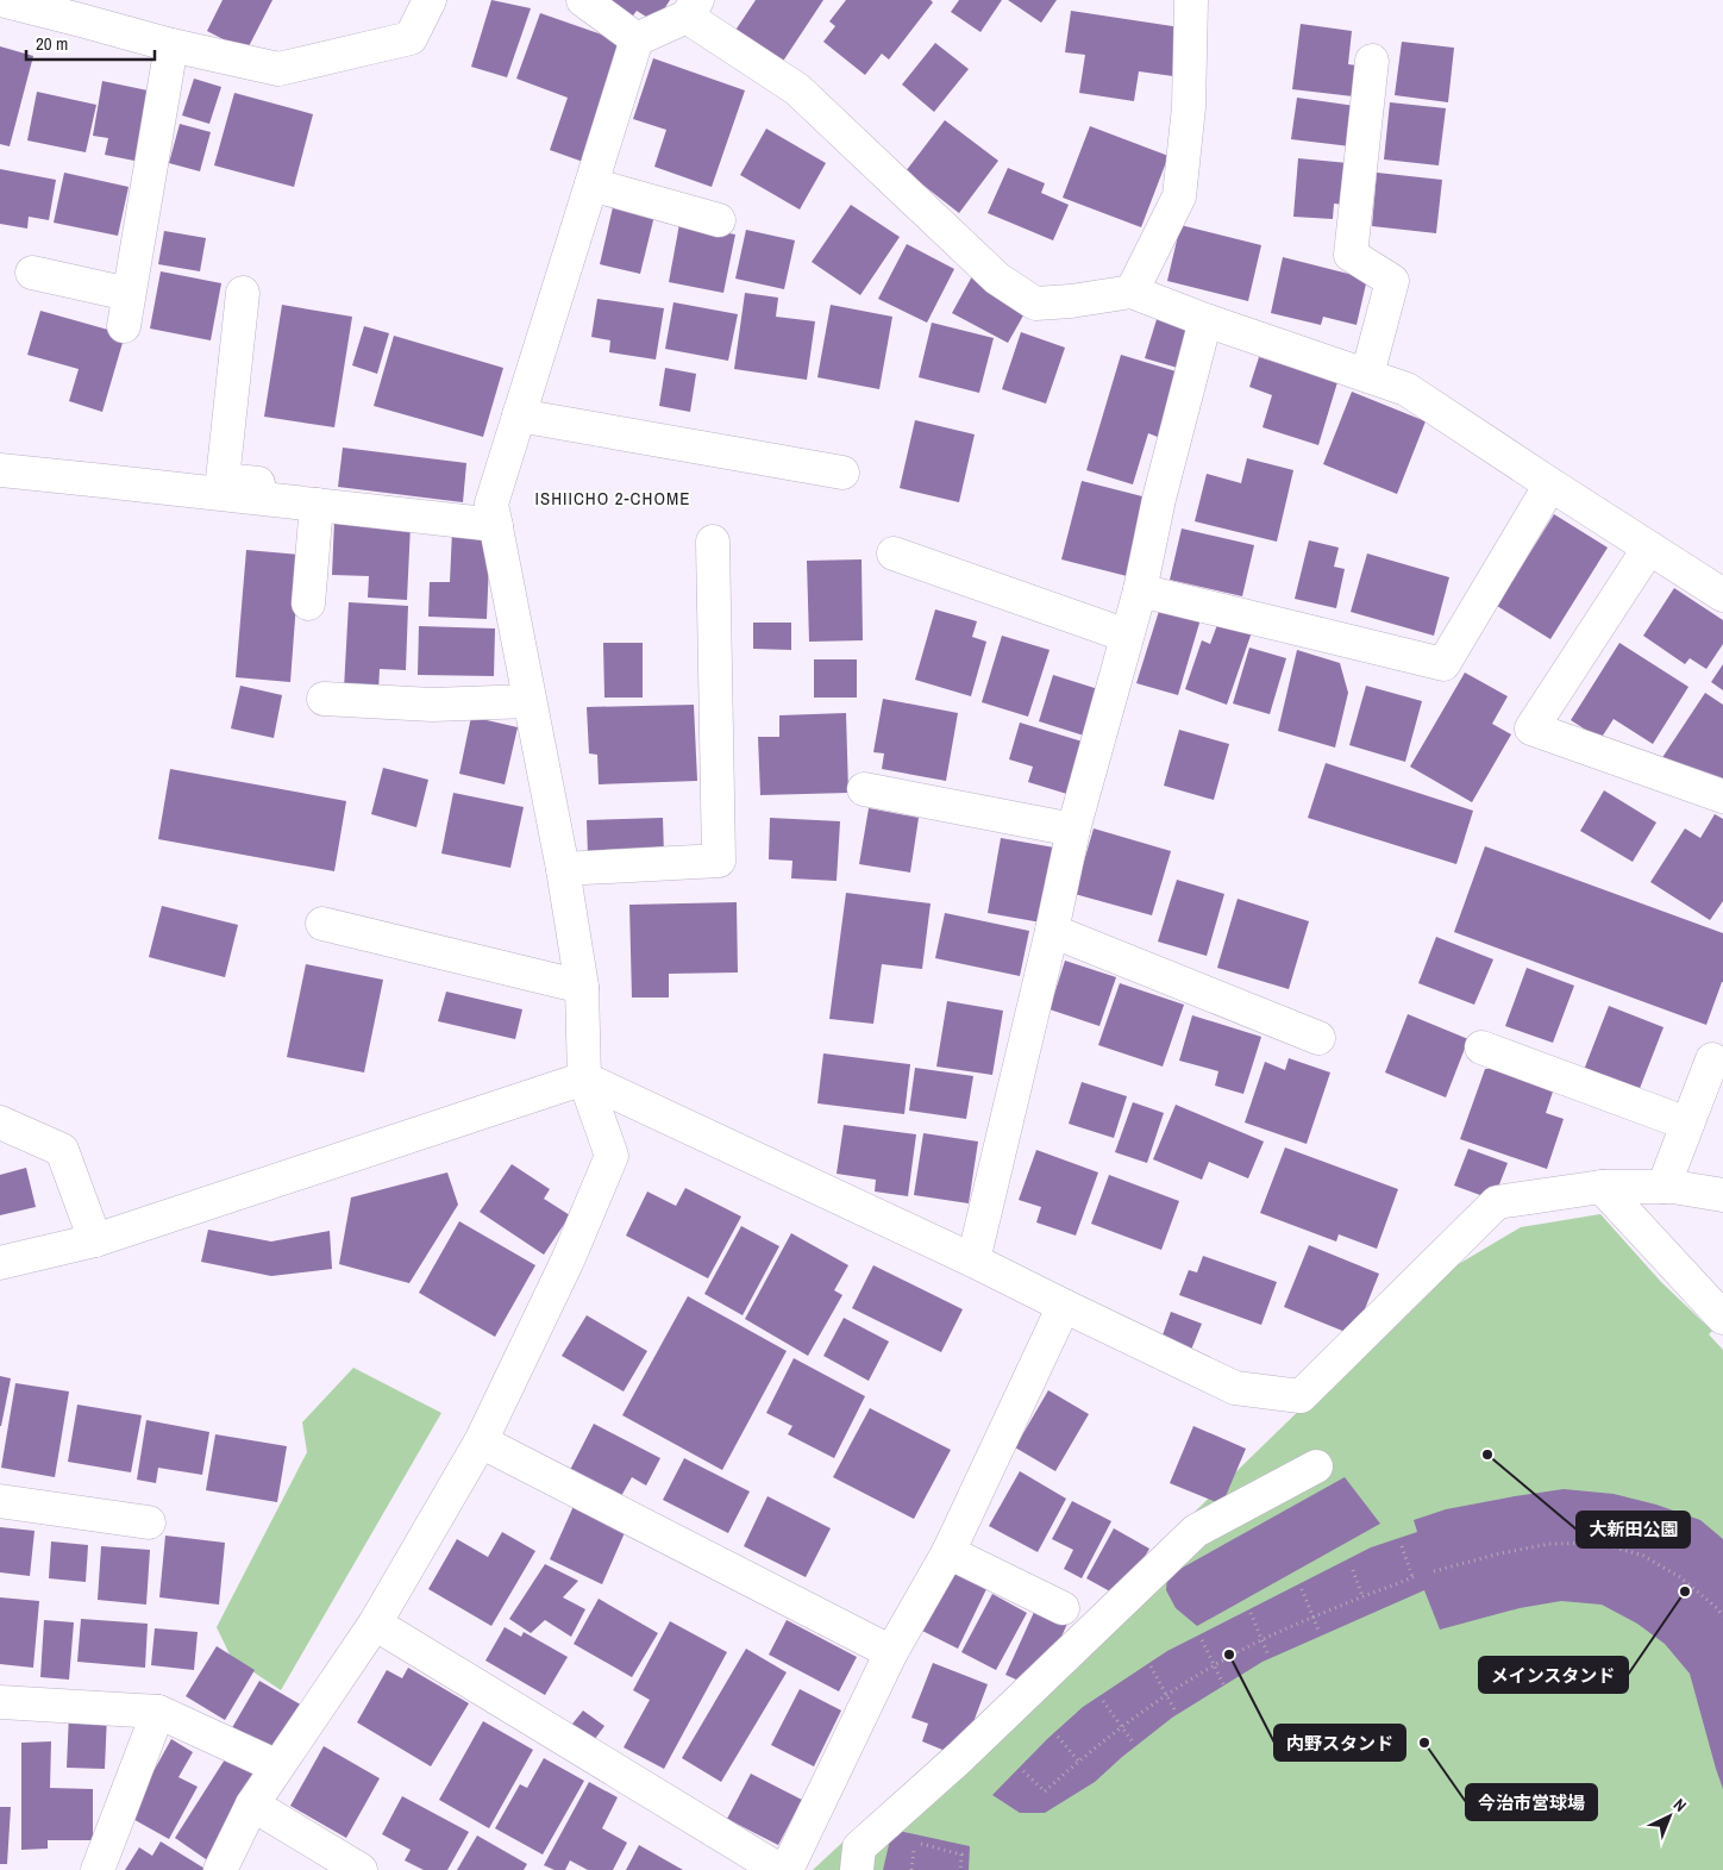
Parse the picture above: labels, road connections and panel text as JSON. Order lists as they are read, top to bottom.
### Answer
{
  "districts": ["ISHIICHO 2-CHOME"],
  "places": [
    "大新田公園",
    "メインスタンド",
    "内野スタンド",
    "今治市営球場"
  ],
  "scale_bar": "20 m",
  "north": "top right"
}
